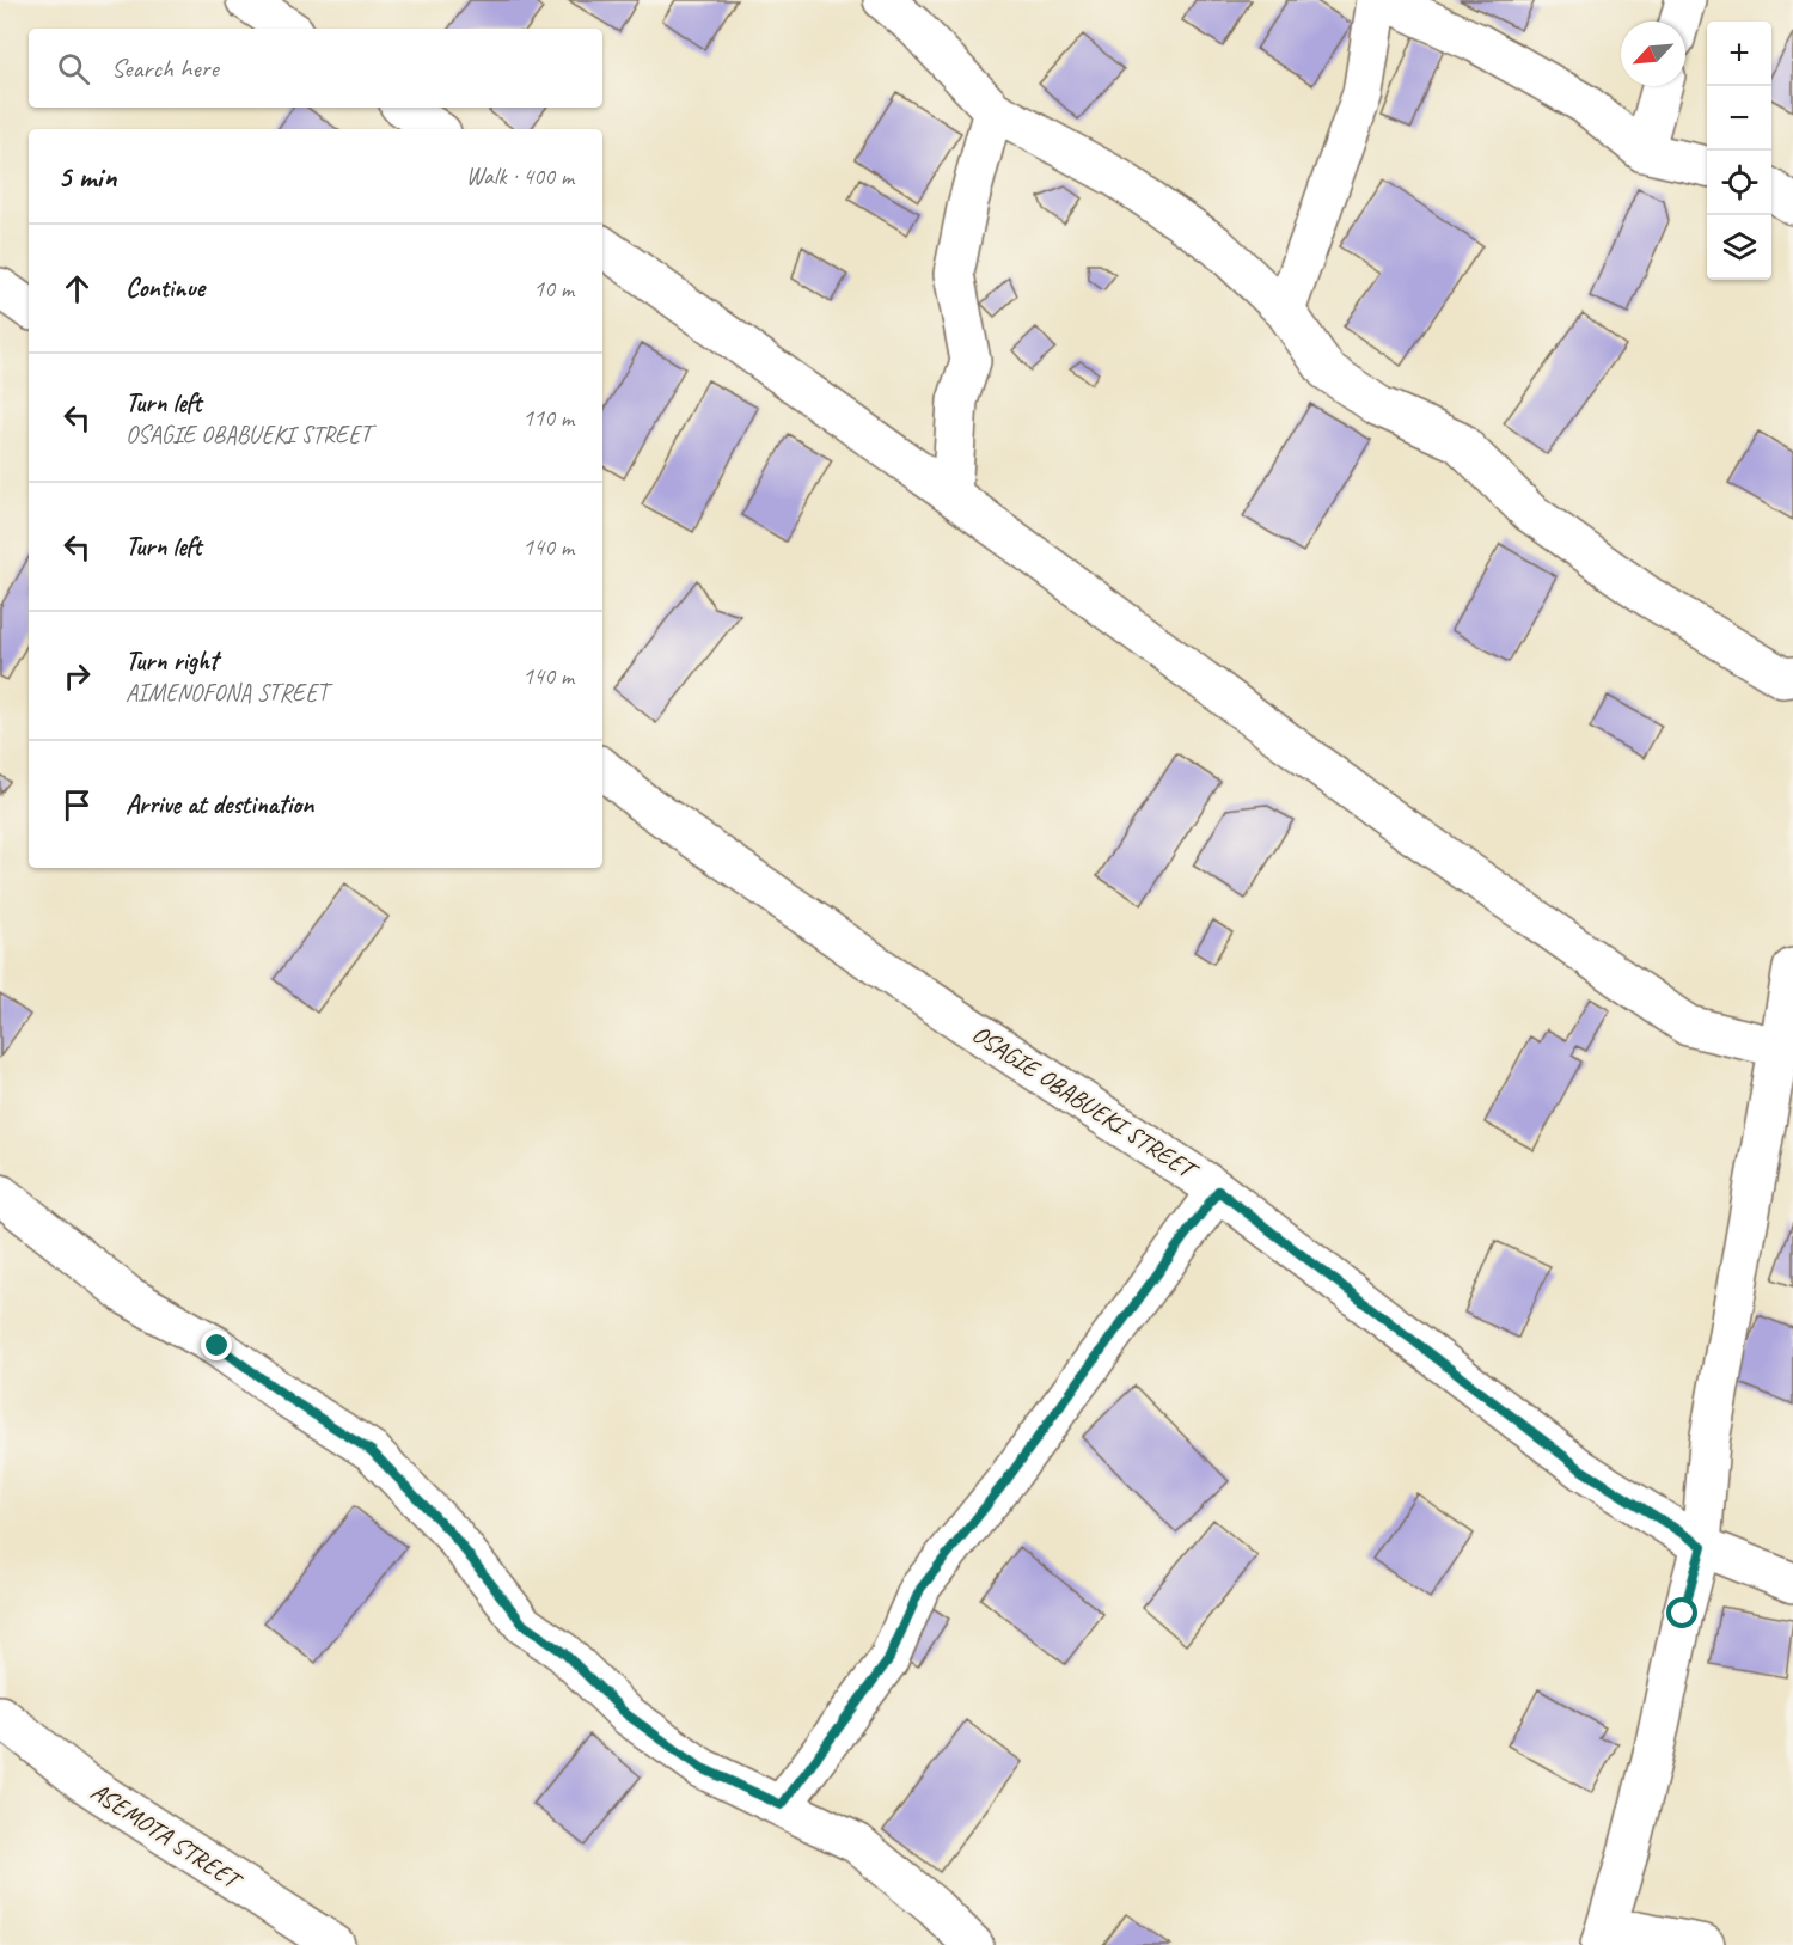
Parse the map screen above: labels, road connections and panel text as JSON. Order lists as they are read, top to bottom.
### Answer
{
  "streets": {
    "street": ["OSAGIE OBABUEKI STREET", "ASEMOTA STREET"]
  },
  "north": "bottom left",
  "page": {
    "map_buttons": ["+", "−"],
    "search": "Search here",
    "heading": ["5 min", "Walk · 400 m"],
    "list": [
      ["Continue", "10 m"],
      ["Turn left", "OSAGIE OBABUEKI STREET", "110 m"],
      ["Turn left", "140 m"],
      ["Turn right", "AIMENOFONA STREET", "140 m"],
      "Arrive at destination"
    ]
  }
}
